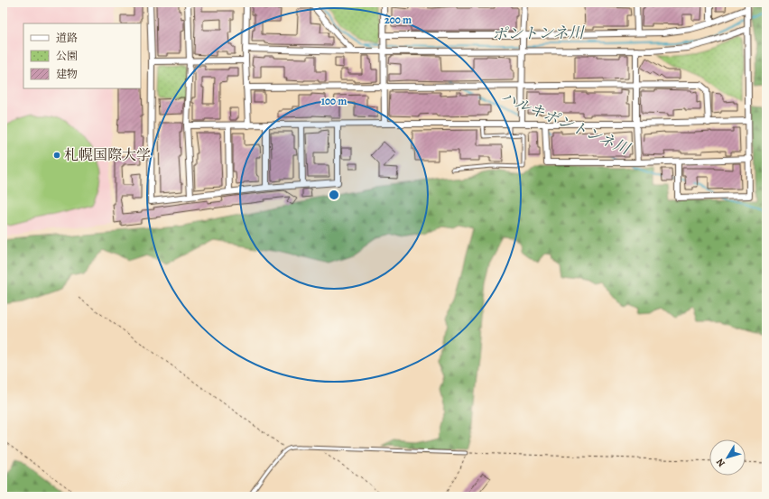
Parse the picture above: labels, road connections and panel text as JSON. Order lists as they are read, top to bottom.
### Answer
{
  "water": ["ポントンネ川", "ハルキポントンネ川"],
  "places": ["札幌国際大学"],
  "legend": ["道路", "公園", "建物"],
  "north": "bottom left",
  "rings": ["200 m", "100 m"]
}
